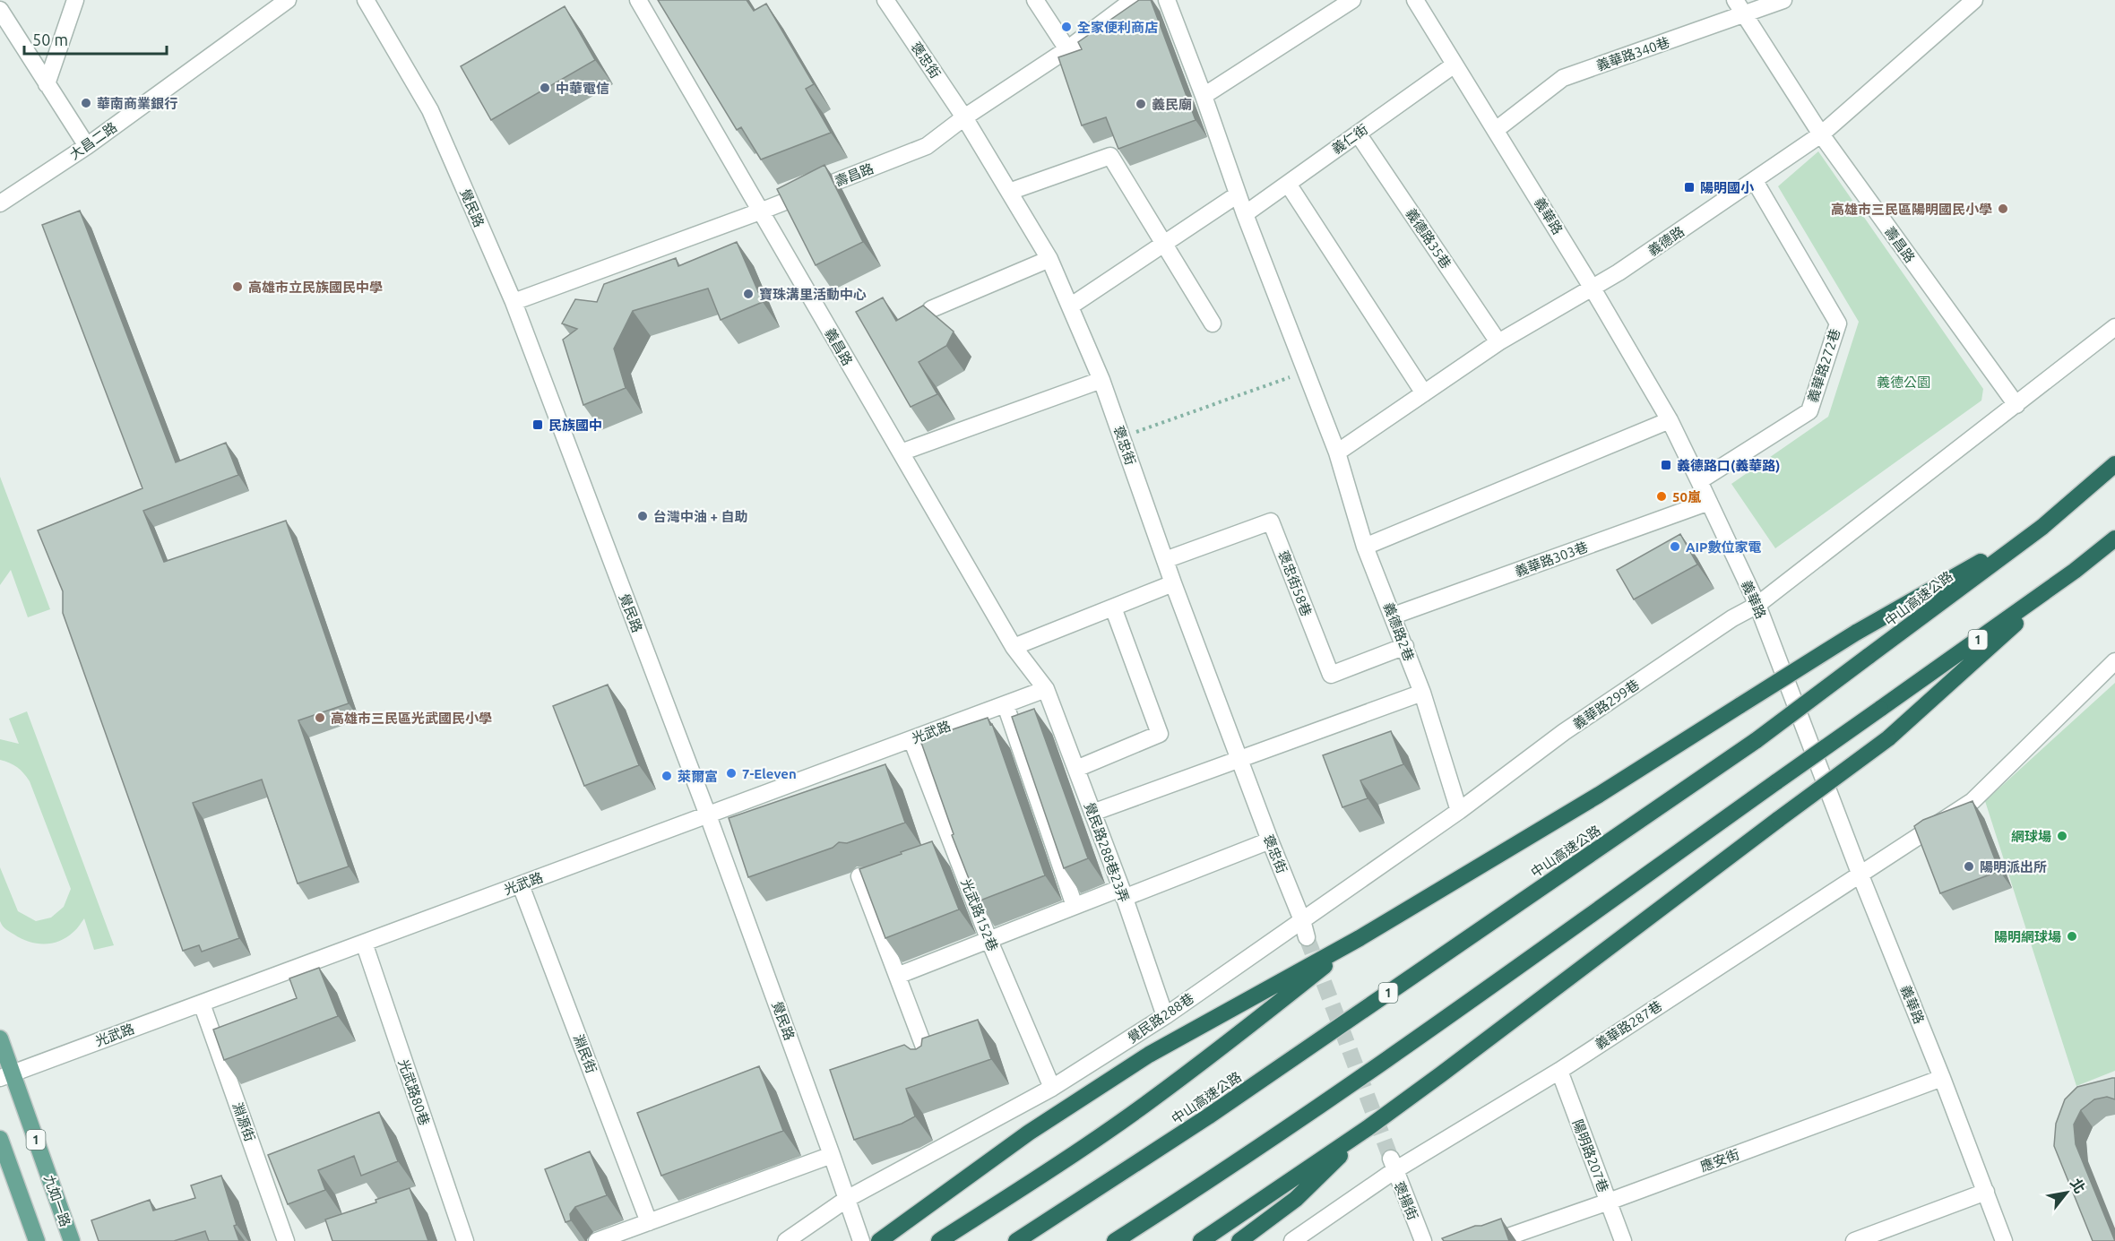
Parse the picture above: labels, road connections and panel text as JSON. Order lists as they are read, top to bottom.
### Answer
{
  "streets": {
    "highway": ["中山高速公路", "1"],
    "main road": ["九如一路"],
    "street": [
      "義華路340巷",
      "褒忠街",
      "義仁街",
      "大昌二路",
      "壽昌路",
      "覺民路",
      "義華路",
      "義德路35巷",
      "義德路",
      "義昌路",
      "義華路272巷",
      "義華路303巷",
      "褒忠街58巷",
      "義德路2巷",
      "義華路299巷",
      "光武路",
      "覺民路288巷23弄",
      "光武路152巷",
      "覺民路288巷",
      "義華路287巷",
      "淵民街",
      "光武路80巷",
      "淵源街",
      "陽明路207巷",
      "應安街",
      "褒揚街"
    ]
  },
  "crossings": [
    ["義華路340巷", "壽昌路"],
    ["義華路340巷", "義華路"],
    ["褒忠街", "壽昌路"],
    ["褒忠街", "褒忠街58巷"],
    ["褒忠街", "覺民路288巷"],
    ["義仁街", "義華路"],
    ["義仁街", "義德路35巷"],
    ["義仁街", "義德路2巷"],
    ["壽昌路", "覺民路"],
    ["壽昌路", "義德路"],
    ["壽昌路", "義昌路"],
    ["壽昌路", "義華路299巷"],
    ["覺民路", "光武路"],
    ["覺民路", "覺民路288巷"],
    ["義華路", "義德路"],
    ["義華路", "義華路272巷"],
    ["義華路", "義華路303巷"],
    ["義華路", "義華路299巷"],
    ["義華路", "義華路287巷"],
    ["義華路", "應安街"],
    ["義德路35巷", "義德路"],
    ["義德路", "義華路272巷"],
    ["義德路", "義德路2巷"],
    ["義昌路", "光武路"],
    ["義昌路", "覺民路288巷23弄"],
    ["義華路303巷", "義德路2巷"],
    ["褒忠街58巷", "義德路2巷"],
    ["義德路2巷", "義華路299巷"],
    ["義德路2巷", "覺民路288巷"],
    ["義華路299巷", "覺民路288巷"],
    ["光武路", "覺民路288巷23弄"],
    ["光武路", "光武路152巷"],
    ["光武路", "淵民街"],
    ["光武路", "光武路80巷"],
    ["光武路", "淵源街"],
    ["光武路", "九如一路"],
    ["覺民路288巷23弄", "覺民路288巷"],
    ["光武路152巷", "覺民路288巷"],
    ["義華路287巷", "陽明路207巷"],
    ["義華路287巷", "褒揚街"],
    ["陽明路207巷", "應安街"]
  ],
  "parks": ["義德公園"],
  "places": {
    "other": [
      "全家便利商店",
      "中華電信",
      "華南商業銀行",
      "義民廟",
      "高雄市三民區陽明國民小學",
      "高雄市立民族國民中學",
      "寶珠溝里活動中心",
      "50嵐",
      "台灣中油 + 自助",
      "AIP數位家電",
      "高雄市三民區光武國民小學",
      "7-Eleven",
      "萊爾富",
      "網球場",
      "陽明派出所",
      "陽明網球場"
    ],
    "transit": ["陽明國小", "民族國中", "義德路口(義華路)"]
  },
  "scale_bar": "50 m",
  "north": "top right"
}
